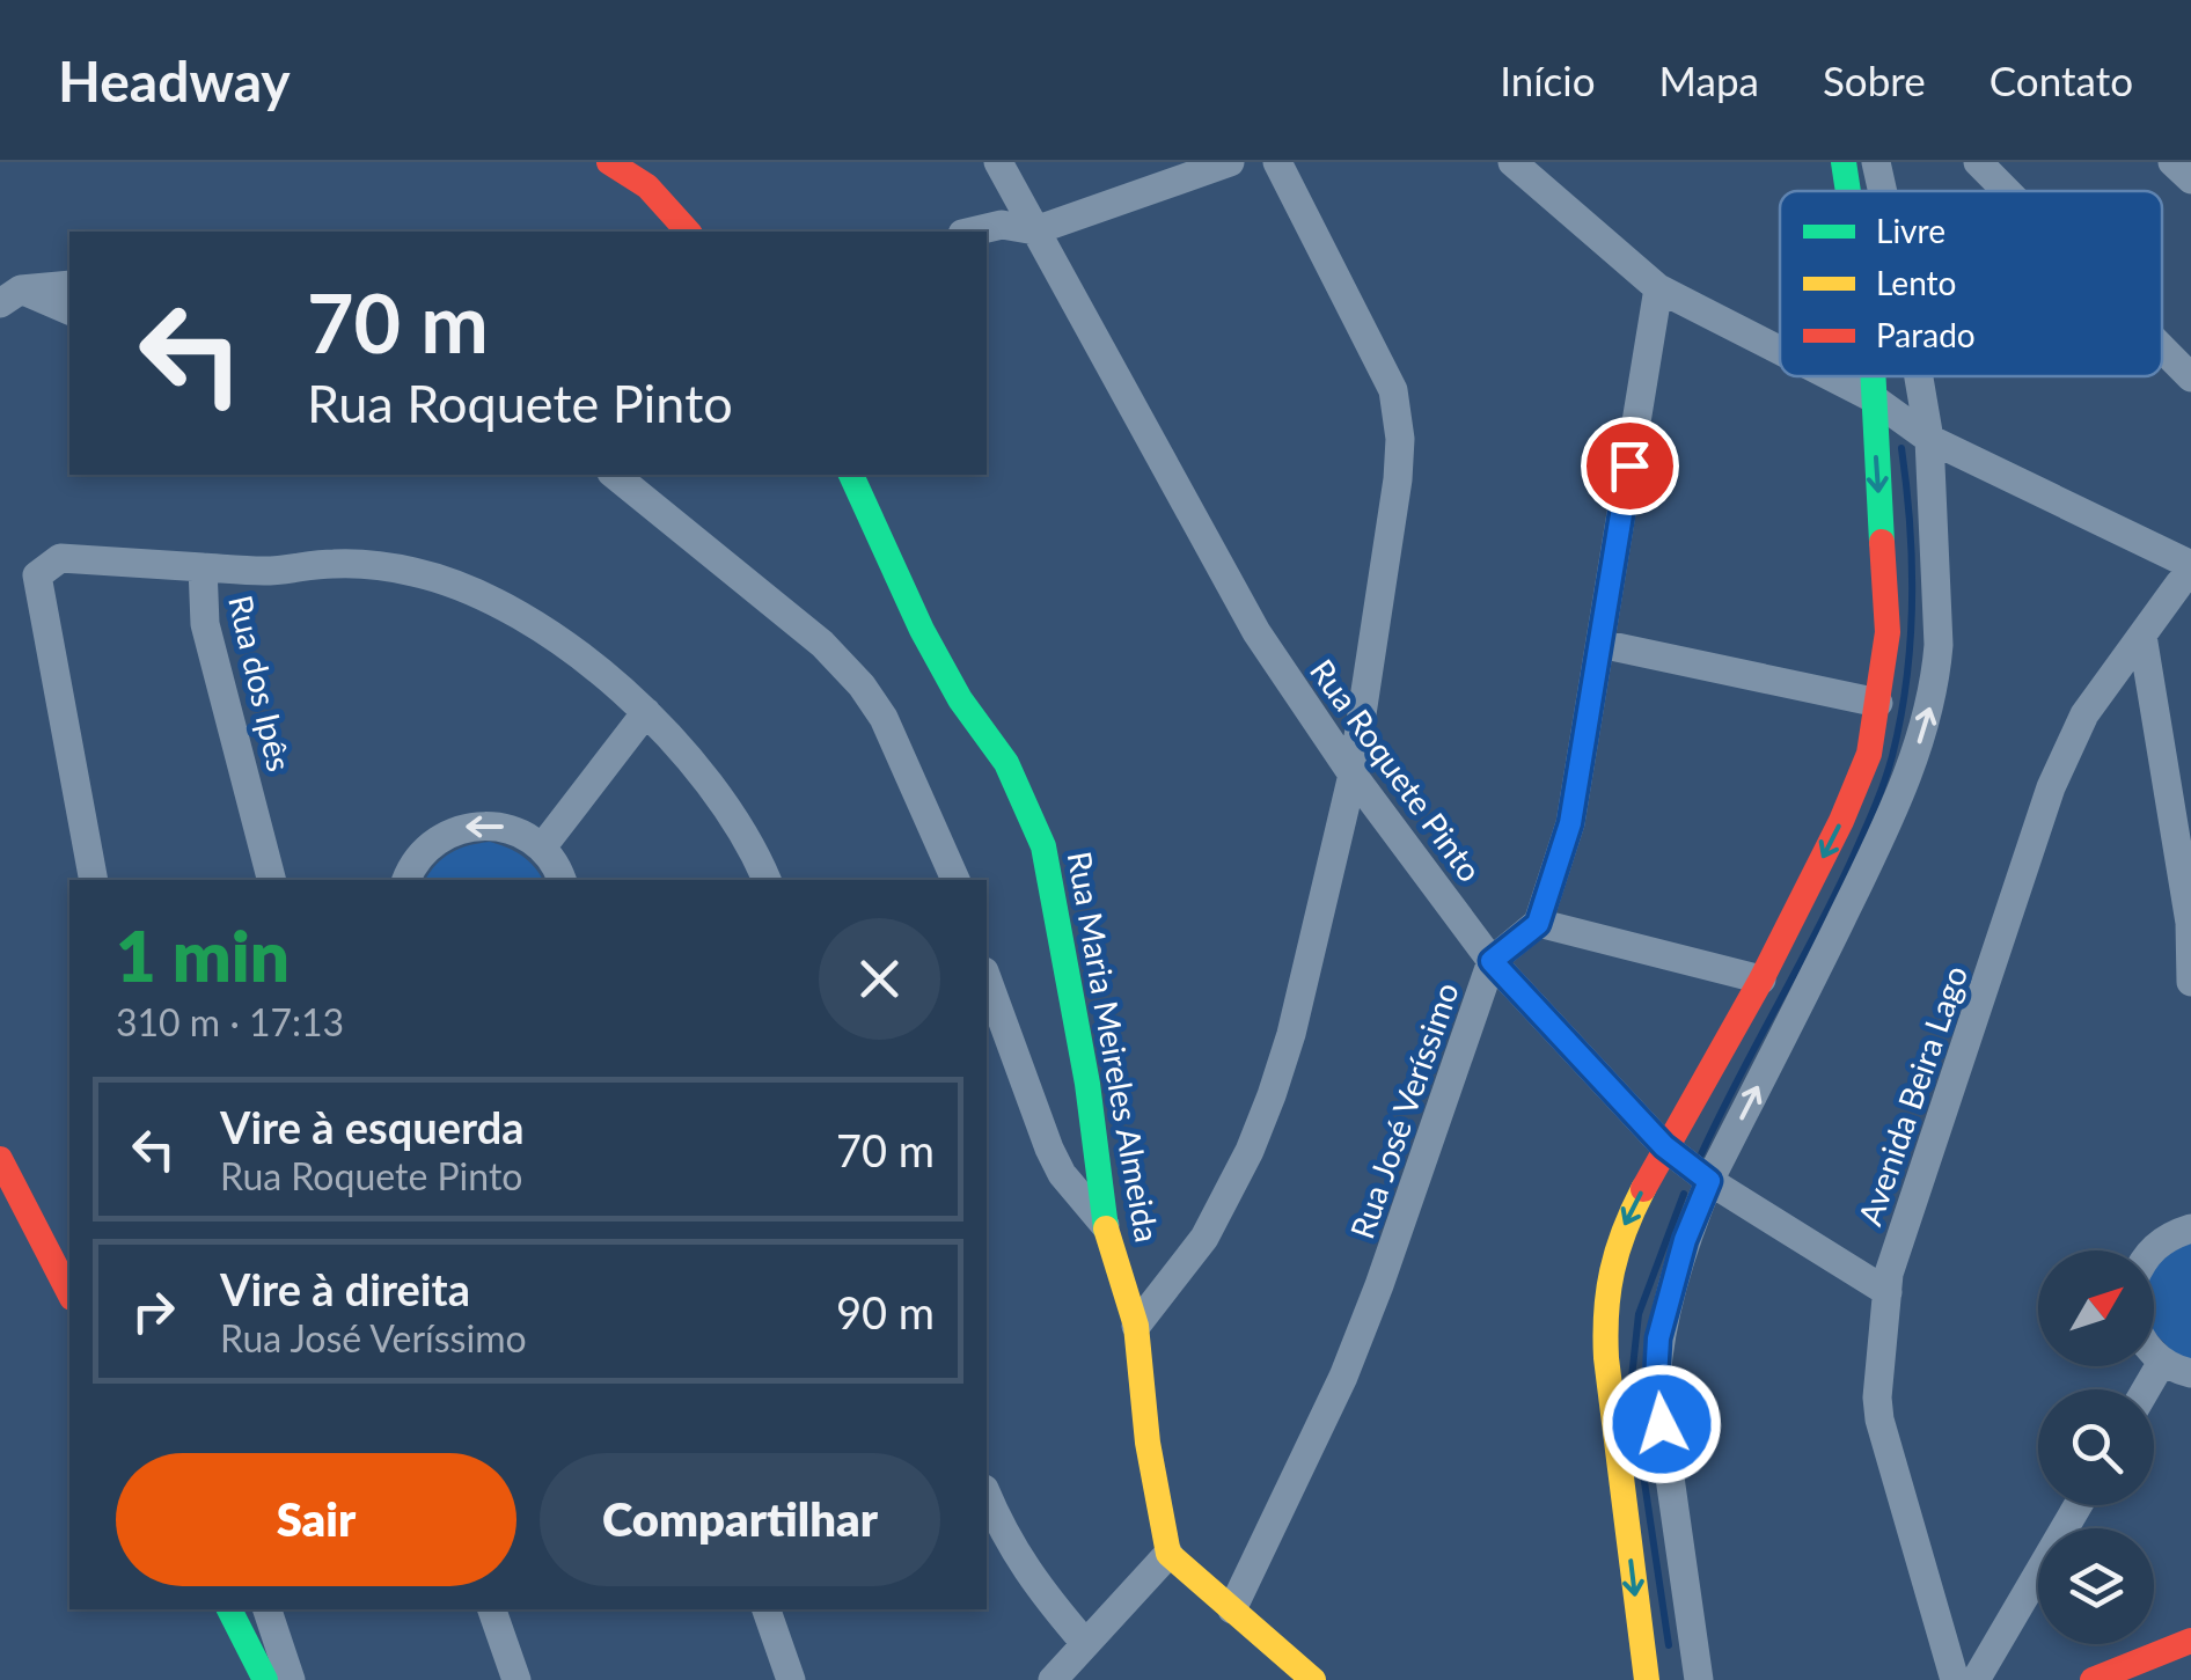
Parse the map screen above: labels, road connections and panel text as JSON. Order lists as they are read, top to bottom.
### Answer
{
  "streets": {
    "street": [
      "Rua dos Ipês",
      "Rua Roquete Pinto",
      "Rua Maria Meireles Almeida",
      "Avenida Beira Lago",
      "Rua José Veríssimo"
    ]
  },
  "crossings": [
    ["Rua Roquete Pinto", "Avenida Beira Lago"],
    ["Rua Roquete Pinto", "Rua José Veríssimo"]
  ],
  "legend": ["Livre", "Lento", "Parado"],
  "north": "top right",
  "page": {
    "header": "Headway",
    "nav": [
      "Início",
      "Mapa",
      "Sobre",
      "Contato"
    ],
    "turn": ["70 m", "Rua Roquete Pinto"],
    "heading": ["1 min", "310 m · 17:13"],
    "list": [
      {
        "name": "Vire à esquerda",
        "note": "Rua Roquete Pinto",
        "value": "70 m"
      },
      {
        "name": "Vire à direita",
        "note": "Rua José Veríssimo",
        "value": "90 m"
      }
    ],
    "buttons": ["Sair", "Compartilhar"]
  }
}
